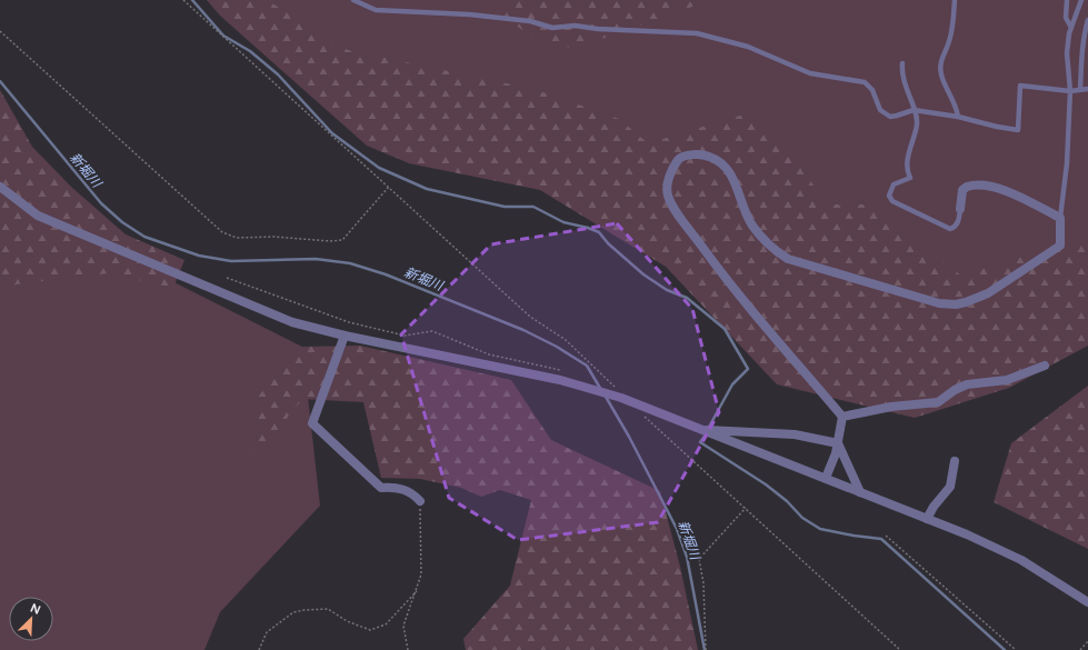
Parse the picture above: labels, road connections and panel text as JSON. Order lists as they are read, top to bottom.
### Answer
{
  "water": ["新堀川"],
  "north": "top right"
}
